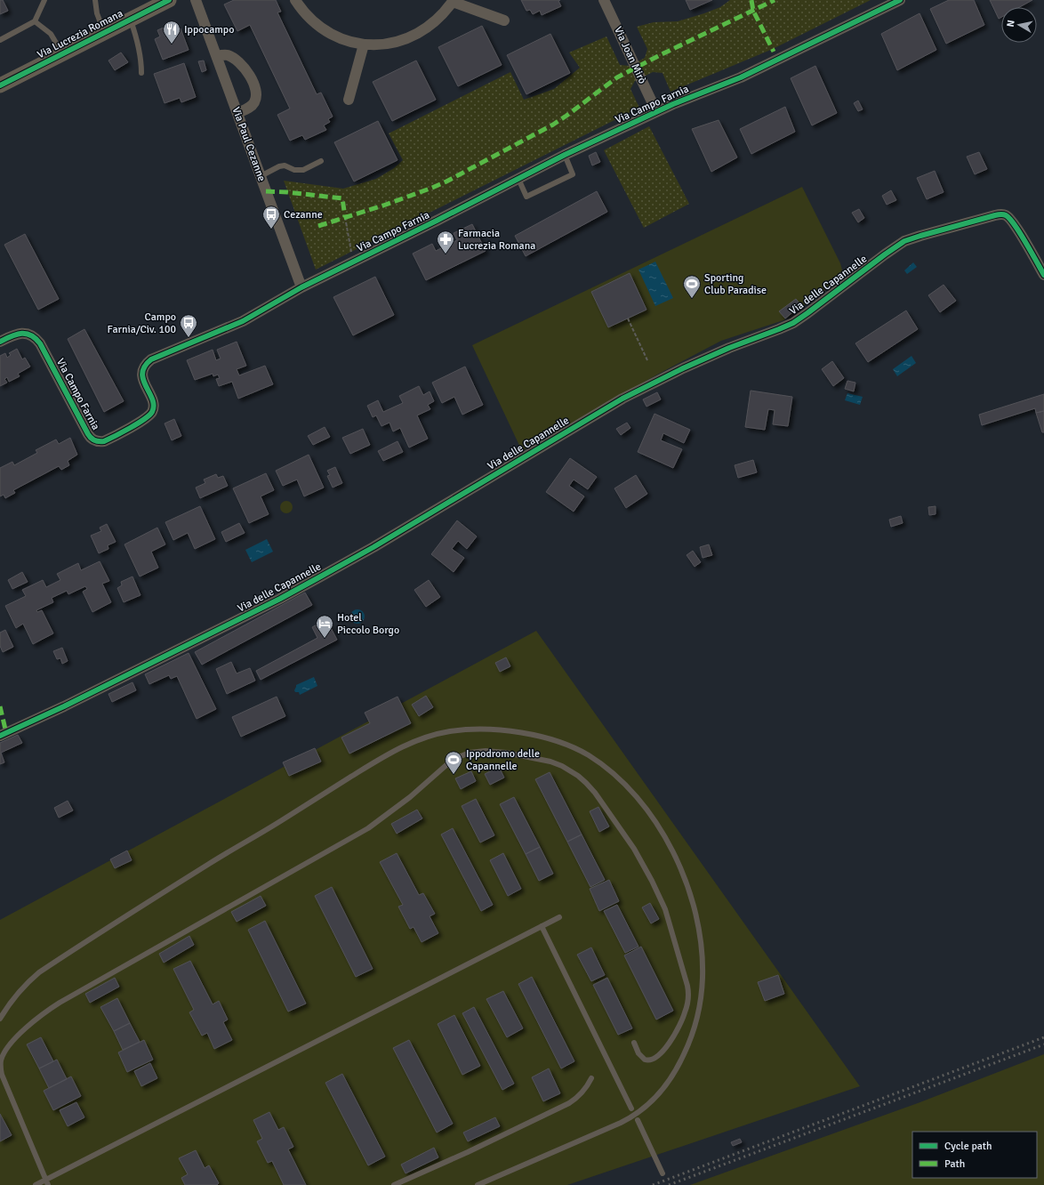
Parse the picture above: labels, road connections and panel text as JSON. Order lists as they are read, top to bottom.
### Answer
{
  "streets": {
    "street": [
      "Via Lucrezia Romana",
      "Via Joan Mirò",
      "Via Campo Farnia",
      "Via Paul Cezanne",
      "Via delle Capannelle"
    ]
  },
  "crossings": [
    ["Via Joan Mirò", "Via Campo Farnia"],
    ["Via Campo Farnia", "Via Paul Cezanne"]
  ],
  "places": {
    "restaurant": ["Ippocampo"],
    "bus stop": ["Cezanne", "Campo Farnia/Civ. 100"],
    "pharmacy": ["Farmacia Lucrezia Romana"],
    "sports": ["Sporting Club Paradise", "Ippodromo delle Capannelle"],
    "hotel": ["Hotel Piccolo Borgo"]
  },
  "legend": ["Cycle path", "Path"],
  "north": "left"
}
